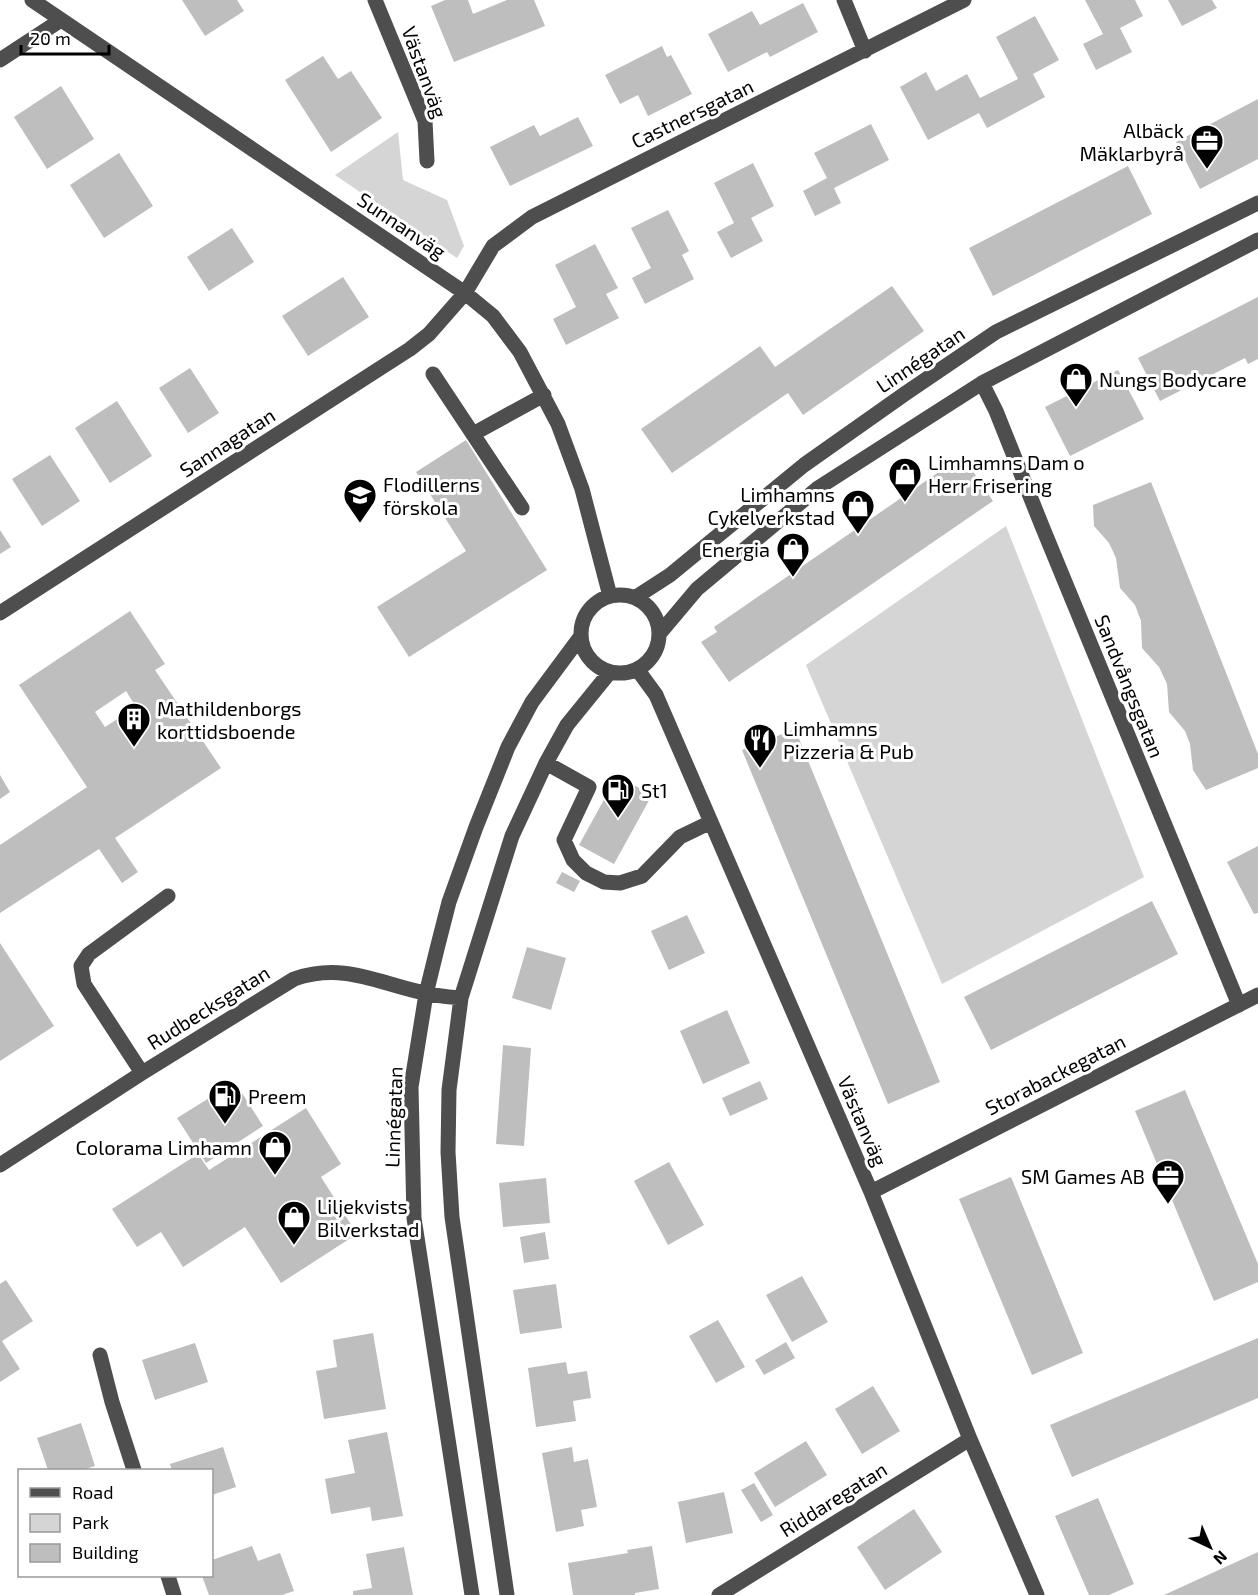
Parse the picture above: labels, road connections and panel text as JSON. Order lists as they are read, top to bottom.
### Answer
{
  "streets": {
    "street": [
      "Västanväg",
      "Castnersgatan",
      "Sunnanväg",
      "Linnégatan",
      "Sannagatan",
      "Sandvångsgatan",
      "Rudbecksgatan",
      "Storabackegatan",
      "Riddaregatan"
    ]
  },
  "crossings": [
    ["Västanväg", "Sunnanväg"],
    ["Västanväg", "Linnégatan"],
    ["Västanväg", "Storabackegatan"],
    ["Västanväg", "Riddaregatan"],
    ["Castnersgatan", "Sunnanväg"],
    ["Castnersgatan", "Sannagatan"],
    ["Sunnanväg", "Linnégatan"],
    ["Sunnanväg", "Sannagatan"],
    ["Linnégatan", "Rudbecksgatan"],
    ["Sandvångsgatan", "Storabackegatan"]
  ],
  "places": {
    "office": ["Albäck Mäklarbyrå", "SM Games AB"],
    "shop": [
      "Nungs Bodycare",
      "Limhamns Dam o Herr Frisering",
      "Limhamns Cykelverkstad",
      "Energia",
      "Colorama Limhamn",
      "Liljekvists Bilverkstad"
    ],
    "school or university": ["Flodillerns förskola"],
    "building": ["Mathildenborgs korttidsboende"],
    "restaurant": ["Limhamns Pizzeria & Pub"],
    "fuel station": ["St1", "Preem"]
  },
  "legend": ["Road", "Park", "Building"],
  "scale_bar": "20 m",
  "north": "bottom right"
}
